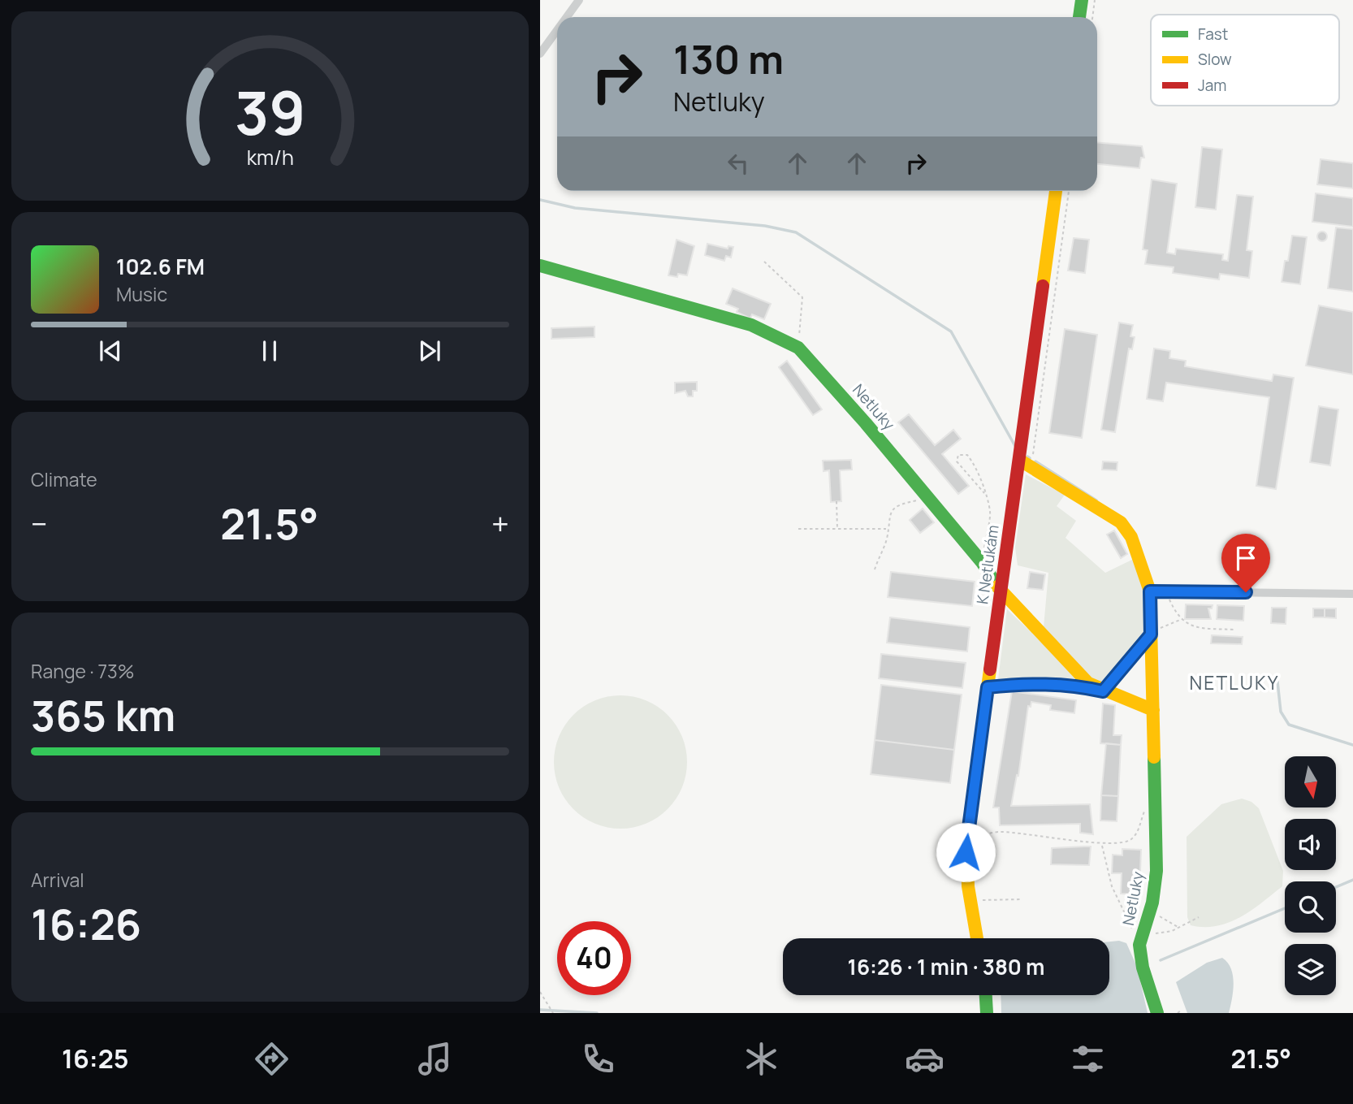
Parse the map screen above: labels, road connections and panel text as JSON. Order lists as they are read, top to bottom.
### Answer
{
  "streets": {
    "street": ["Netluky", "K Netlukám"]
  },
  "crossings": [
    ["Netluky", "K Netlukám"]
  ],
  "districts": ["NETLUKY"],
  "legend": ["Fast", "Slow", "Jam"],
  "north": "bottom",
  "page": {
    "turn": ["130 m", "Netluky"],
    "song": ["102.6 FM", "Music"],
    "tile": [
      "Climate",
      ["Range · 73%", "365 km"],
      ["Arrival", "16:26"]
    ],
    "heat": ["−", "21.5°", "+"],
    "limit": "40",
    "trip": "16:26 · 1 min · 380 m",
    "tabs": ["16:25", "21.5°"],
    "gauge": ["39", "km/h"]
  }
}
